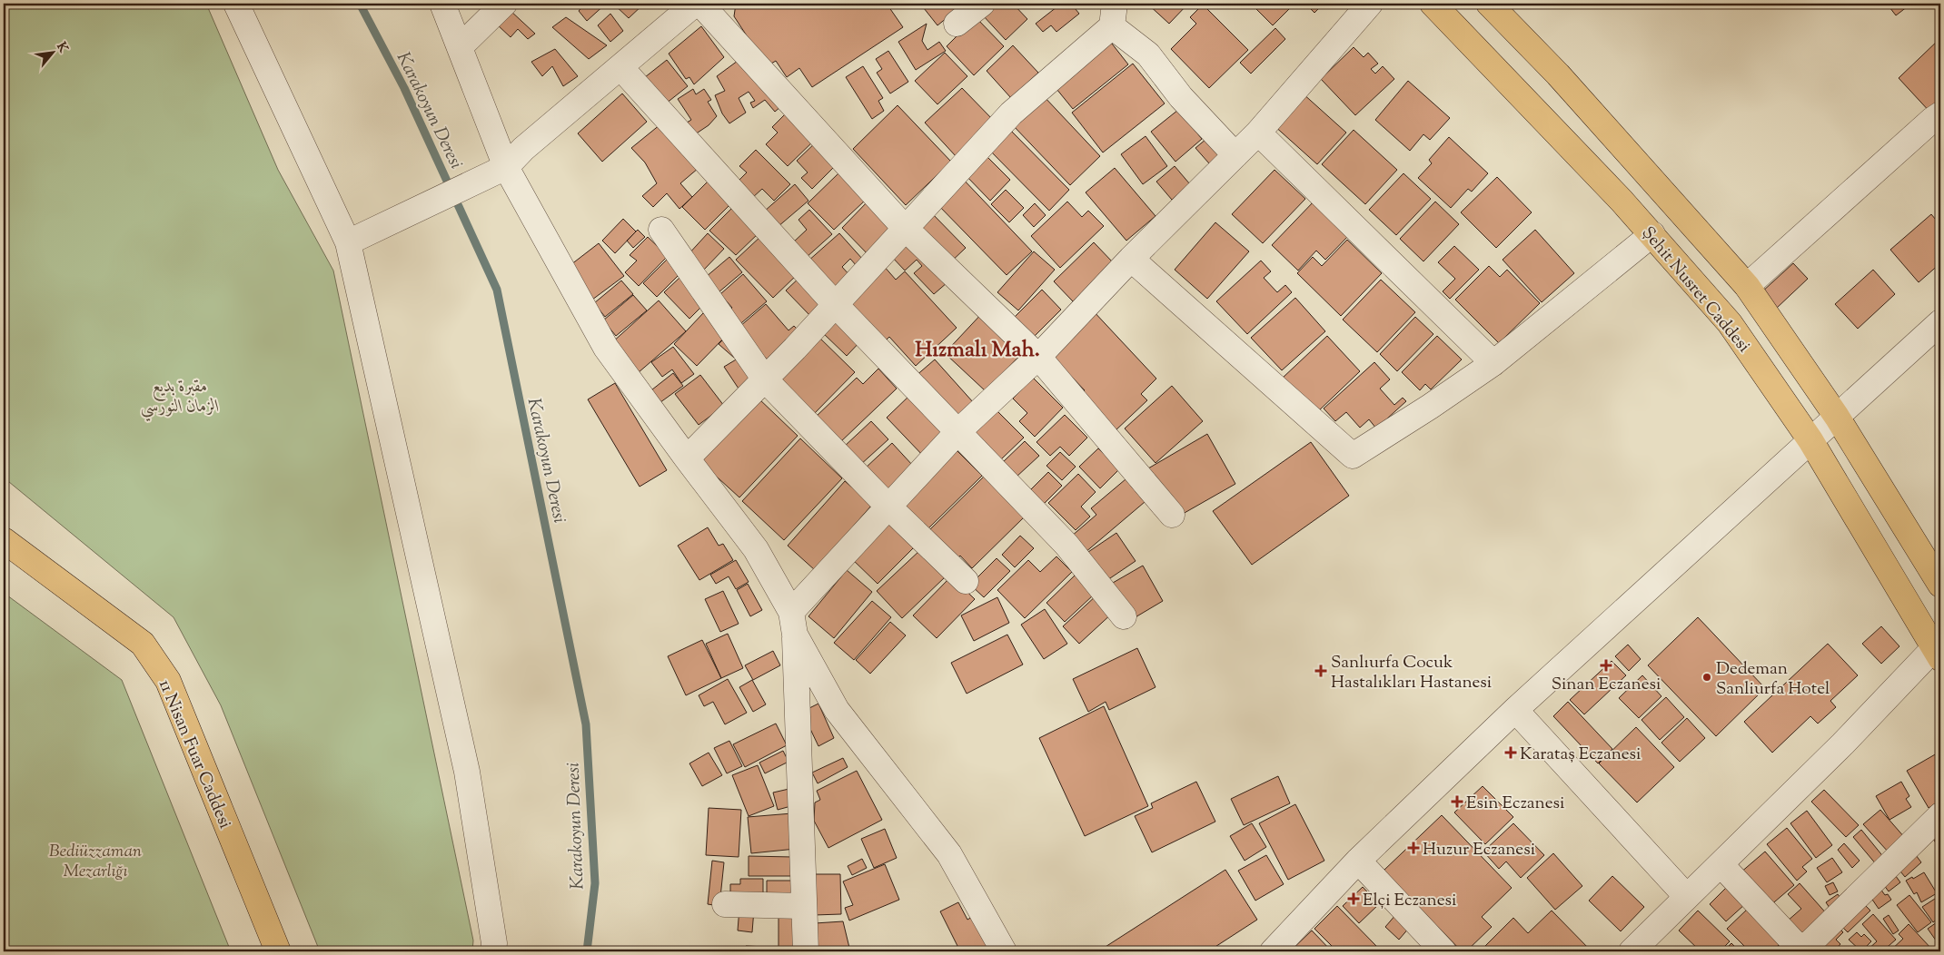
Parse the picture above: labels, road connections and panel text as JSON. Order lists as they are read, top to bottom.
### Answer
{
  "streets": {
    "main road": ["Şehit Nusret Caddesi", "11 Nisan Fuar Caddesi"]
  },
  "districts": ["Hızmalı Mah."],
  "water": ["Karakoyun Deresi"],
  "parks": ["مقبرة بديع الزمان النورسي", "Bediüzzaman Mezarlığı"],
  "places": {
    "health": [
      "Sinan Eczanesi",
      "Sanlıurfa Cocuk Hastalıkları Hastanesi",
      "Karataş Eczanesi",
      "Esin Eczanesi",
      "Huzur Eczanesi",
      "Elçi Eczanesi"
    ],
    "other": ["Dedeman Sanliurfa Hotel"]
  },
  "north": "top right"
}
